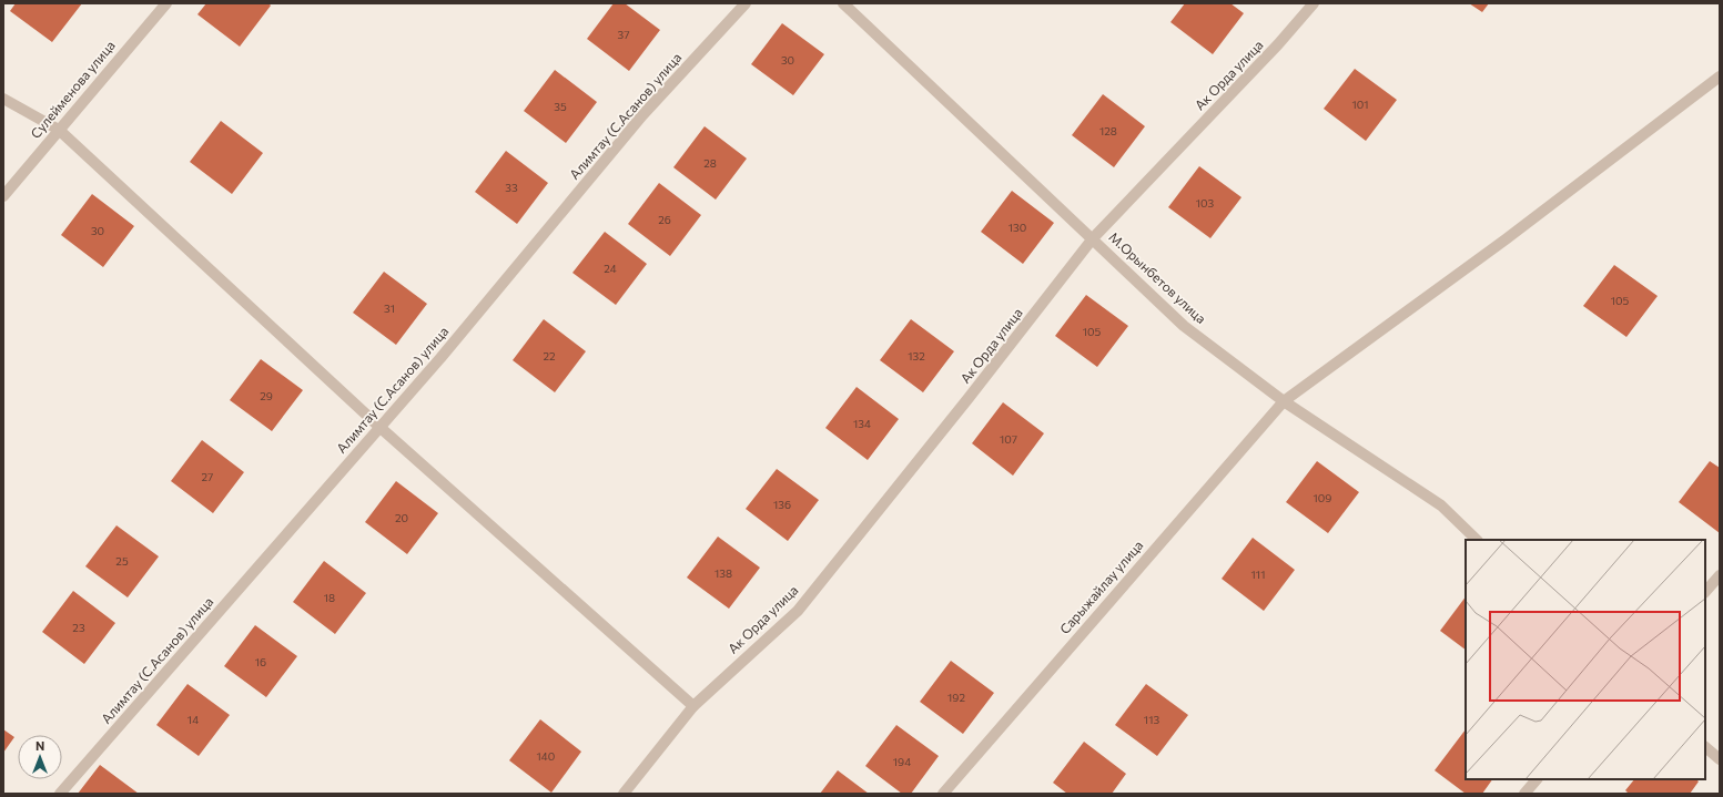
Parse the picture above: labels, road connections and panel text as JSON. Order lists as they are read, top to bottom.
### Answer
{
  "streets": {
    "street": [
      "Ак Орда улица",
      "Сулейменова улица",
      "Алимтау (С.Асанов) улица",
      "М.Орынбетов улица",
      "Сарыжайлау улица"
    ]
  },
  "crossings": [
    ["Ак Орда улица", "М.Орынбетов улица"],
    ["М.Орынбетов улица", "Сарыжайлау улица"]
  ],
  "house_numbers": [
    "37",
    "30",
    "101",
    "35",
    "128",
    "28",
    "33",
    "103",
    "26",
    "130",
    "30",
    "24",
    "105",
    "31",
    "105",
    "22",
    "132",
    "29",
    "134",
    "107",
    "27",
    "109",
    "136",
    "20",
    "25",
    "138",
    "111",
    "18",
    "23",
    "16",
    "192",
    "14",
    "113",
    "140",
    "194"
  ],
  "north": "top"
}
